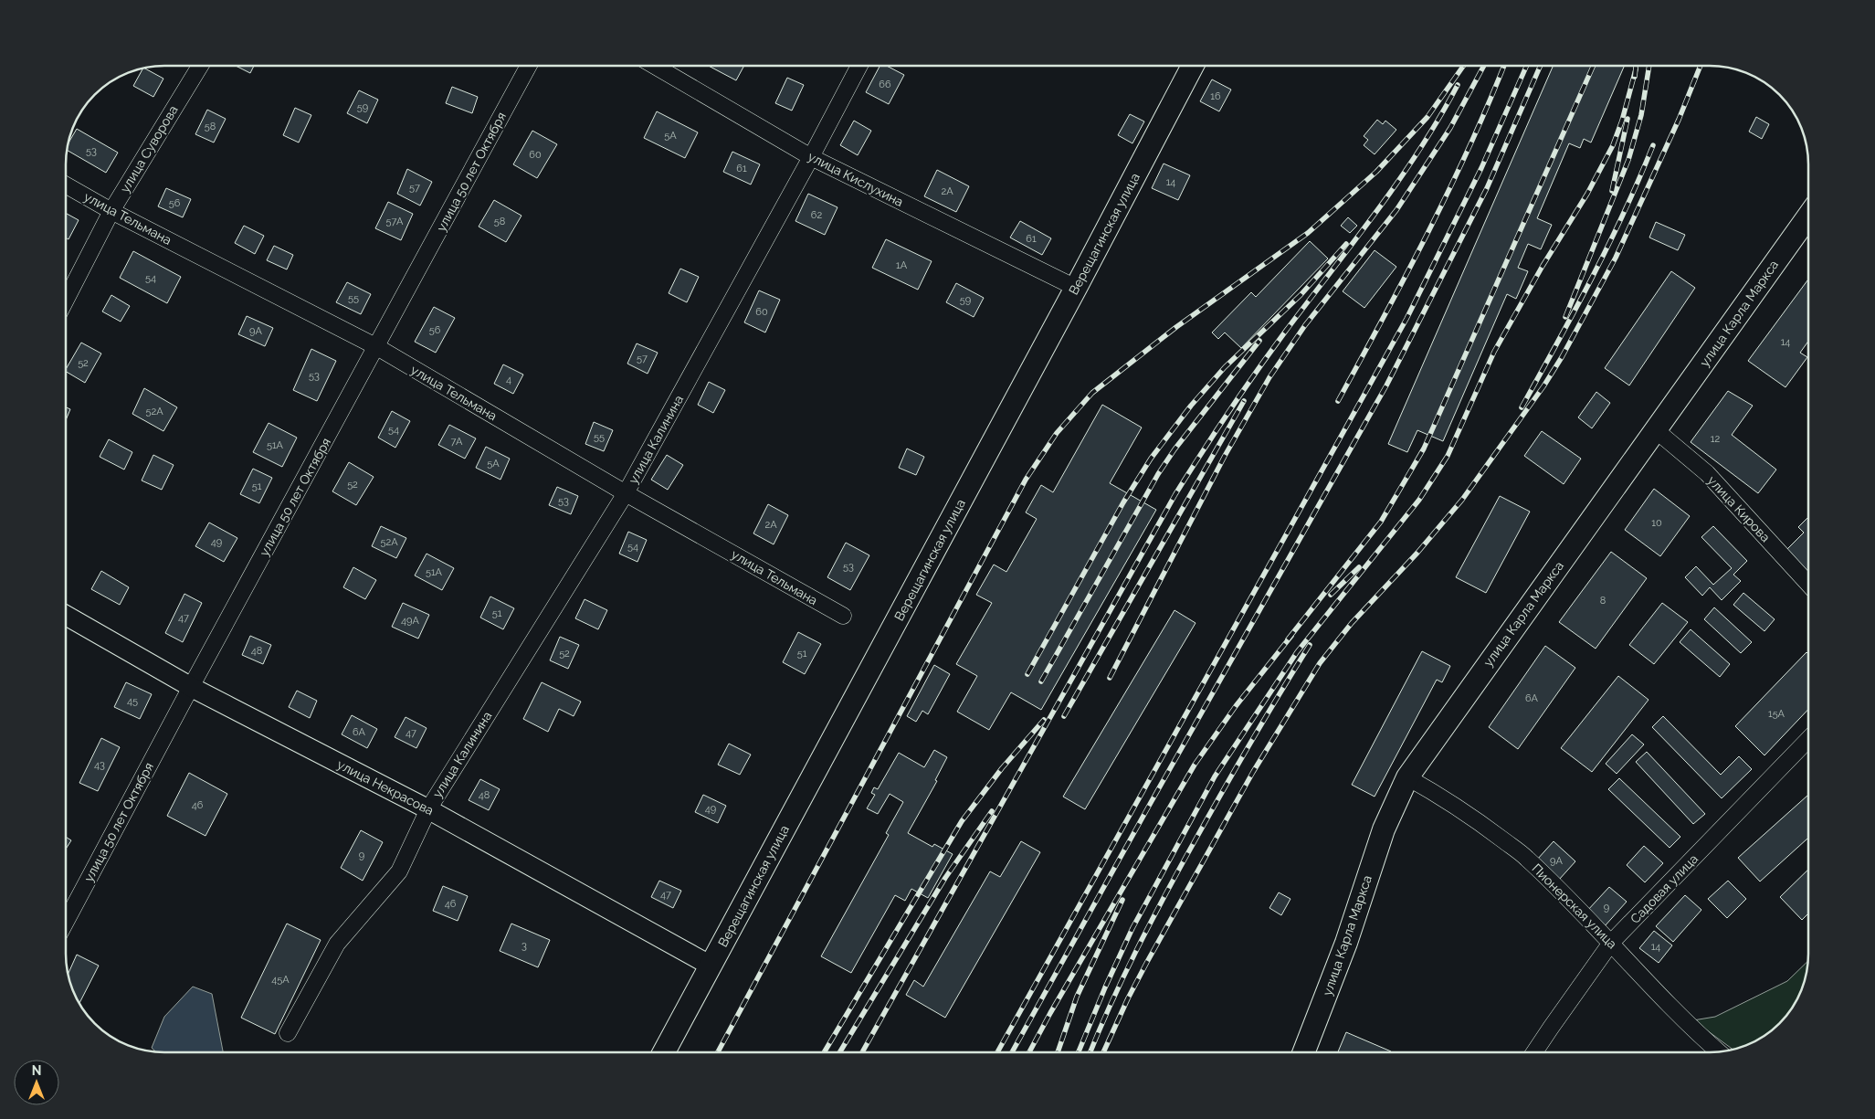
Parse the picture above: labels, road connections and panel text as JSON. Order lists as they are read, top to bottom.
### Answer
{
  "streets": {
    "main road": ["Верещагинская улица", "улица Карла Маркса"],
    "street": [
      "улица Суворова",
      "улица 50 лет Октября",
      "улица Кислухина",
      "улица Тельмана",
      "улица Калинина",
      "улица Кирова",
      "улица Некрасова",
      "Садовая улица",
      "Пионерская улица"
    ]
  },
  "crossings": [
    ["улица Суворова", "улица Тельмана"],
    ["улица 50 лет Октября", "улица Тельмана"],
    ["улица 50 лет Октября", "улица Некрасова"],
    ["улица Кислухина", "Верещагинская улица"],
    ["улица Кислухина", "улица Калинина"],
    ["улица Тельмана", "улица Калинина"],
    ["Верещагинская улица", "улица Некрасова"],
    ["улица Карла Маркса", "улица Кирова"],
    ["улица Карла Маркса", "Пионерская улица"],
    ["улица Калинина", "улица Некрасова"],
    ["Садовая улица", "Пионерская улица"]
  ],
  "house_numbers": [
    "66",
    "16",
    "59",
    "58",
    "5А",
    "53",
    "60",
    "61",
    "14",
    "57",
    "2А",
    "56",
    "62",
    "57А",
    "58",
    "61",
    "1А",
    "54",
    "55",
    "59",
    "60",
    "56",
    "9А",
    "14",
    "57",
    "52",
    "53",
    "4",
    "52А",
    "54",
    "55",
    "12",
    "7А",
    "51А",
    "5А",
    "52",
    "51",
    "53",
    "10",
    "2А",
    "49",
    "52А",
    "54",
    "53",
    "51А",
    "8",
    "51",
    "47",
    "49А",
    "48",
    "52",
    "51",
    "6А",
    "45",
    "15А",
    "6А",
    "47",
    "43",
    "48",
    "46",
    "49",
    "9",
    "9А",
    "47",
    "46",
    "9",
    "3",
    "14",
    "45А"
  ],
  "north": "top"
}
